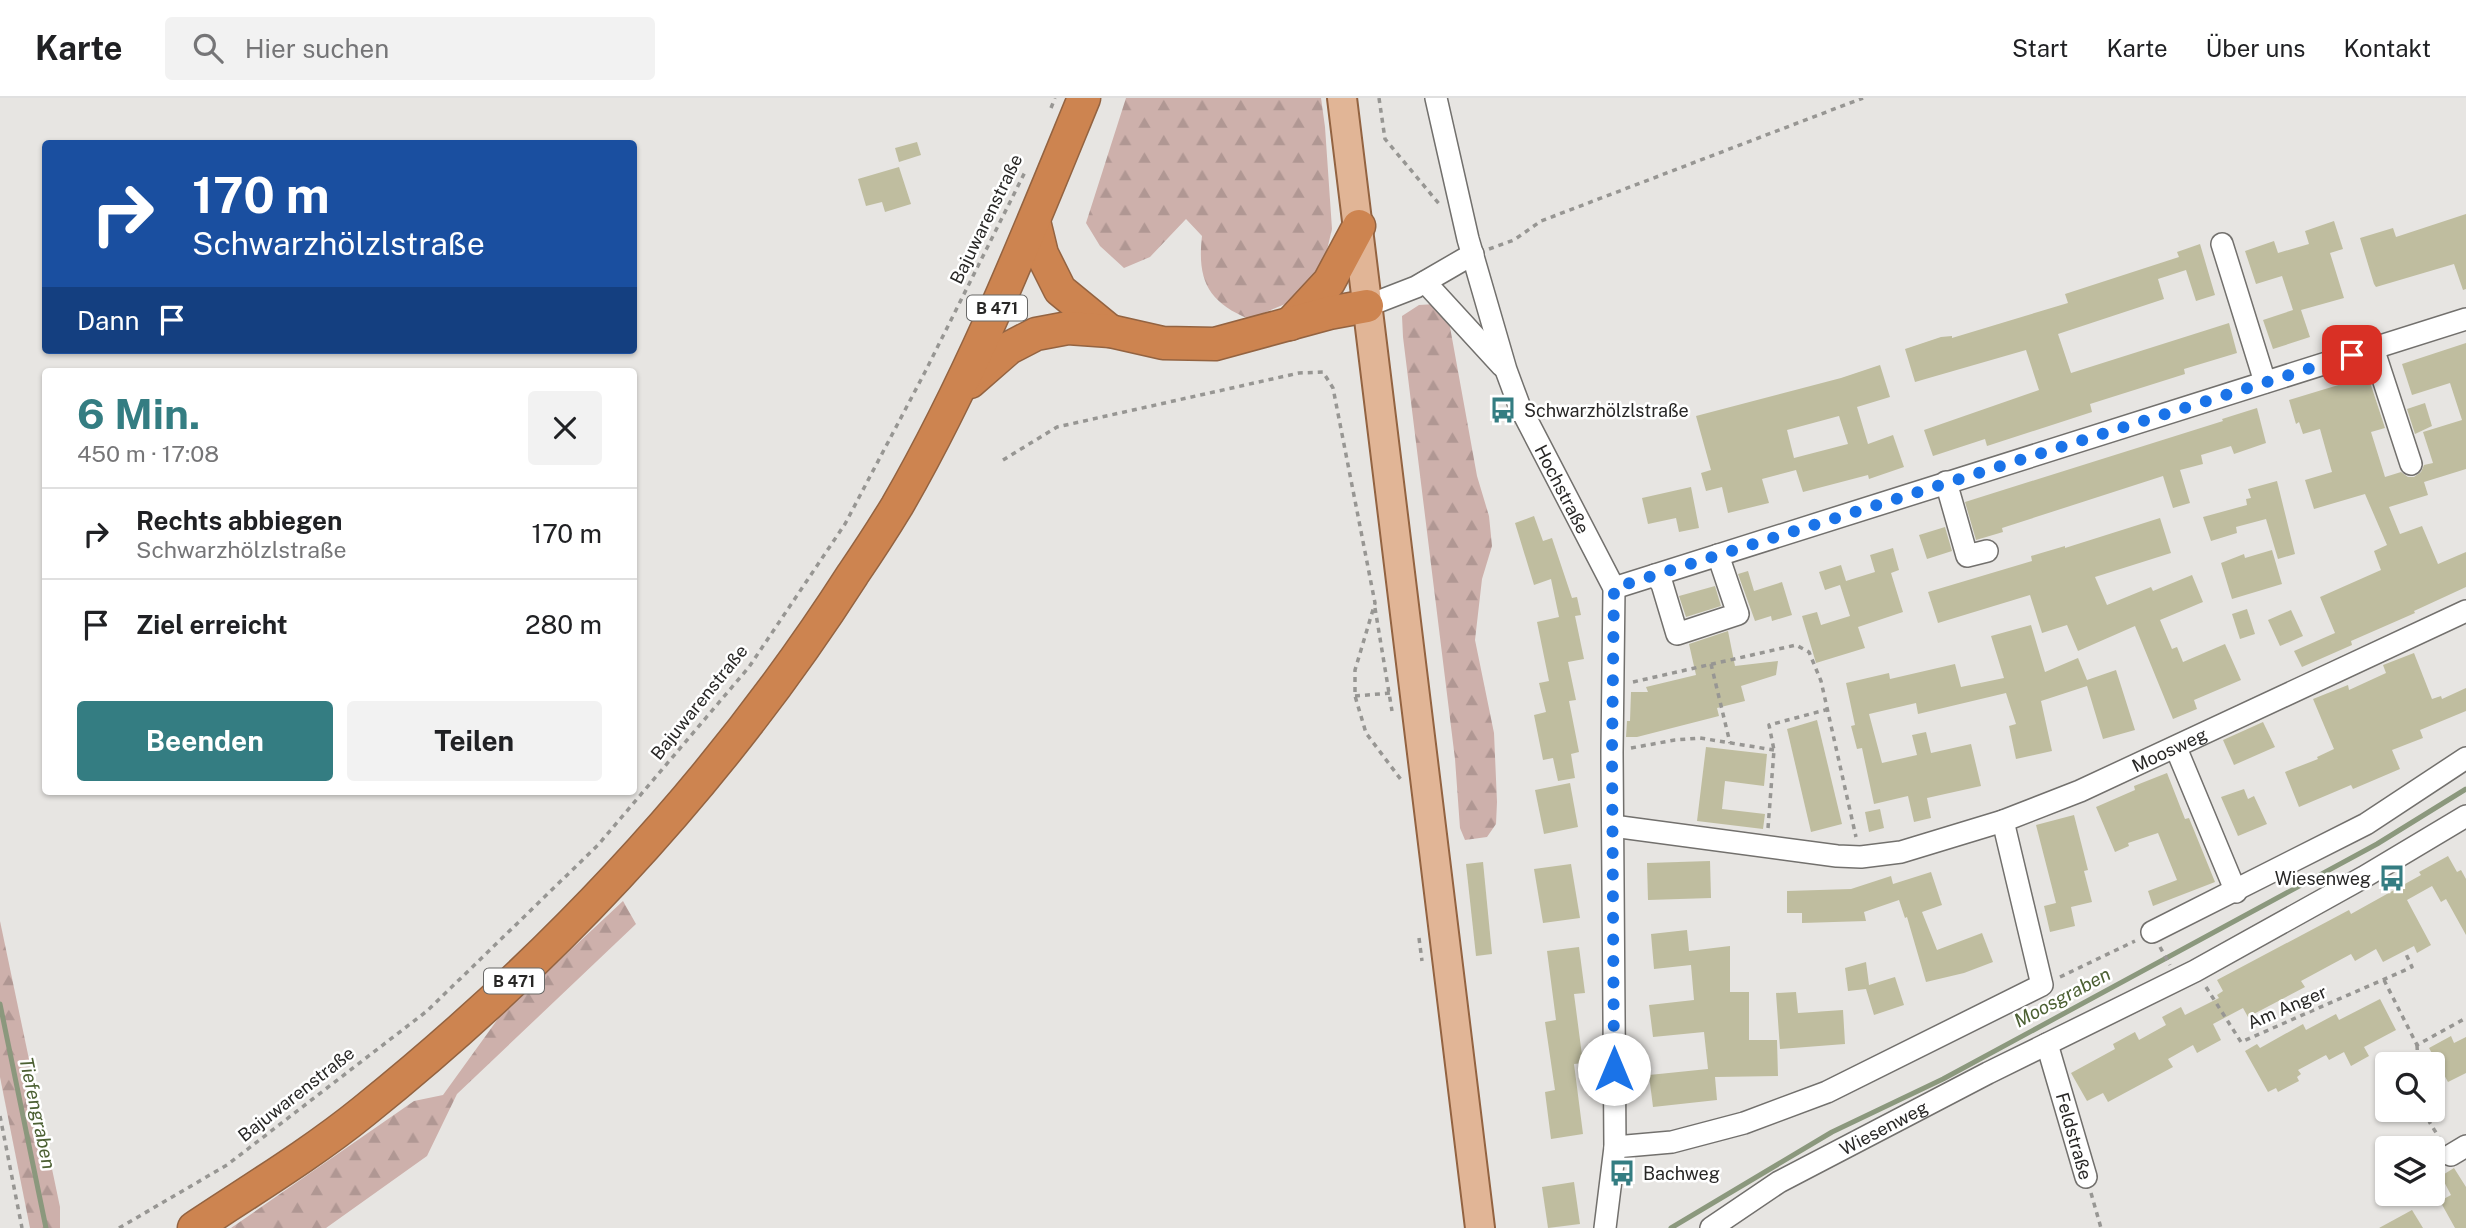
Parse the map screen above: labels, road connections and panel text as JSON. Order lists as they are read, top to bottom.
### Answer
{
  "streets": {
    "highway": ["B 471"],
    "street": [
      "Hochstraße",
      "Moosweg",
      "Wiesenweg",
      "Feldstraße"
    ],
    "path": ["Bajuwarenstraße", "Am Anger"]
  },
  "crossings": [
    ["Hochstraße", "Moosweg"],
    ["Am Anger", "Wiesenweg"],
    ["Wiesenweg", "Feldstraße"]
  ],
  "water": ["Moosgraben", "Tiefengraben"],
  "places": {
    "bus stop": ["Schwarzhölzlstraße", "Wiesenweg", "Bachweg"]
  },
  "page": {
    "header": "Karte",
    "search": "Hier suchen",
    "nav": [
      "Start",
      "Karte",
      "Über uns",
      "Kontakt"
    ],
    "turn": ["170 m", "Schwarzhölzlstraße"],
    "then": "Dann",
    "heading": ["6 Min.", "450 m · 17:08"],
    "list": [
      {
        "name": "Rechts abbiegen",
        "note": "Schwarzhölzlstraße",
        "value": "170 m"
      },
      {
        "name": "Ziel erreicht",
        "value": "280 m"
      }
    ],
    "buttons": ["Beenden", "Teilen"]
  }
}
